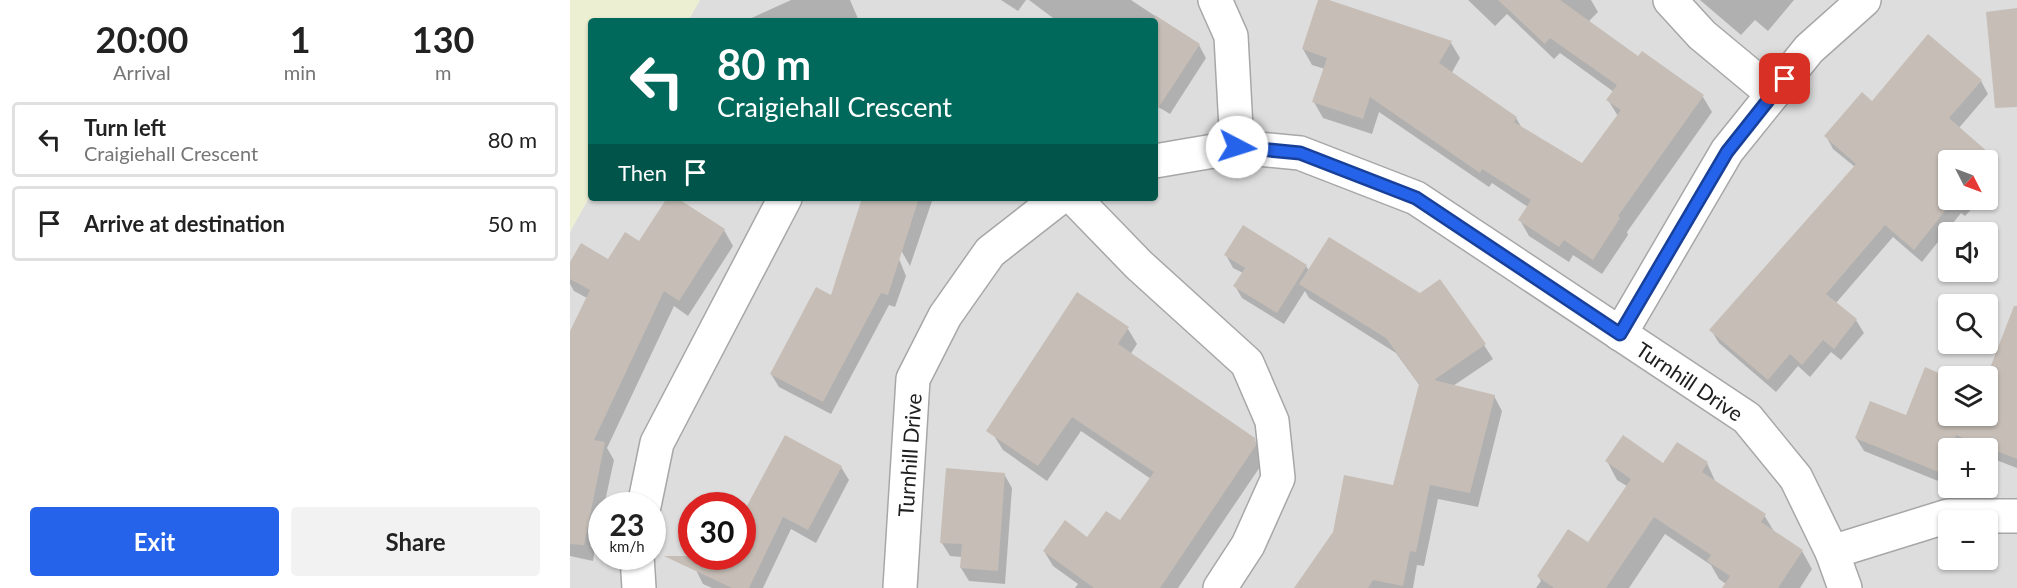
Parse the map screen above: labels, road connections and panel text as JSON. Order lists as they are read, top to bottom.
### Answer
{
  "streets": {
    "street": ["Turnhill Drive"]
  },
  "north": "bottom right",
  "page": {
    "eta": [
      "20:00",
      "Arrival",
      "1",
      "min",
      "130",
      "m"
    ],
    "turn": ["80 m", "Craigiehall Crescent"],
    "list": [
      {
        "name": "Turn left",
        "note": "Craigiehall Crescent",
        "value": "80 m"
      },
      {
        "name": "Arrive at destination",
        "value": "50 m"
      }
    ],
    "then": "Then",
    "map_buttons": ["+", "−"],
    "speed": "23 km/h",
    "limit": "30",
    "buttons": ["Exit", "Share"]
  }
}
